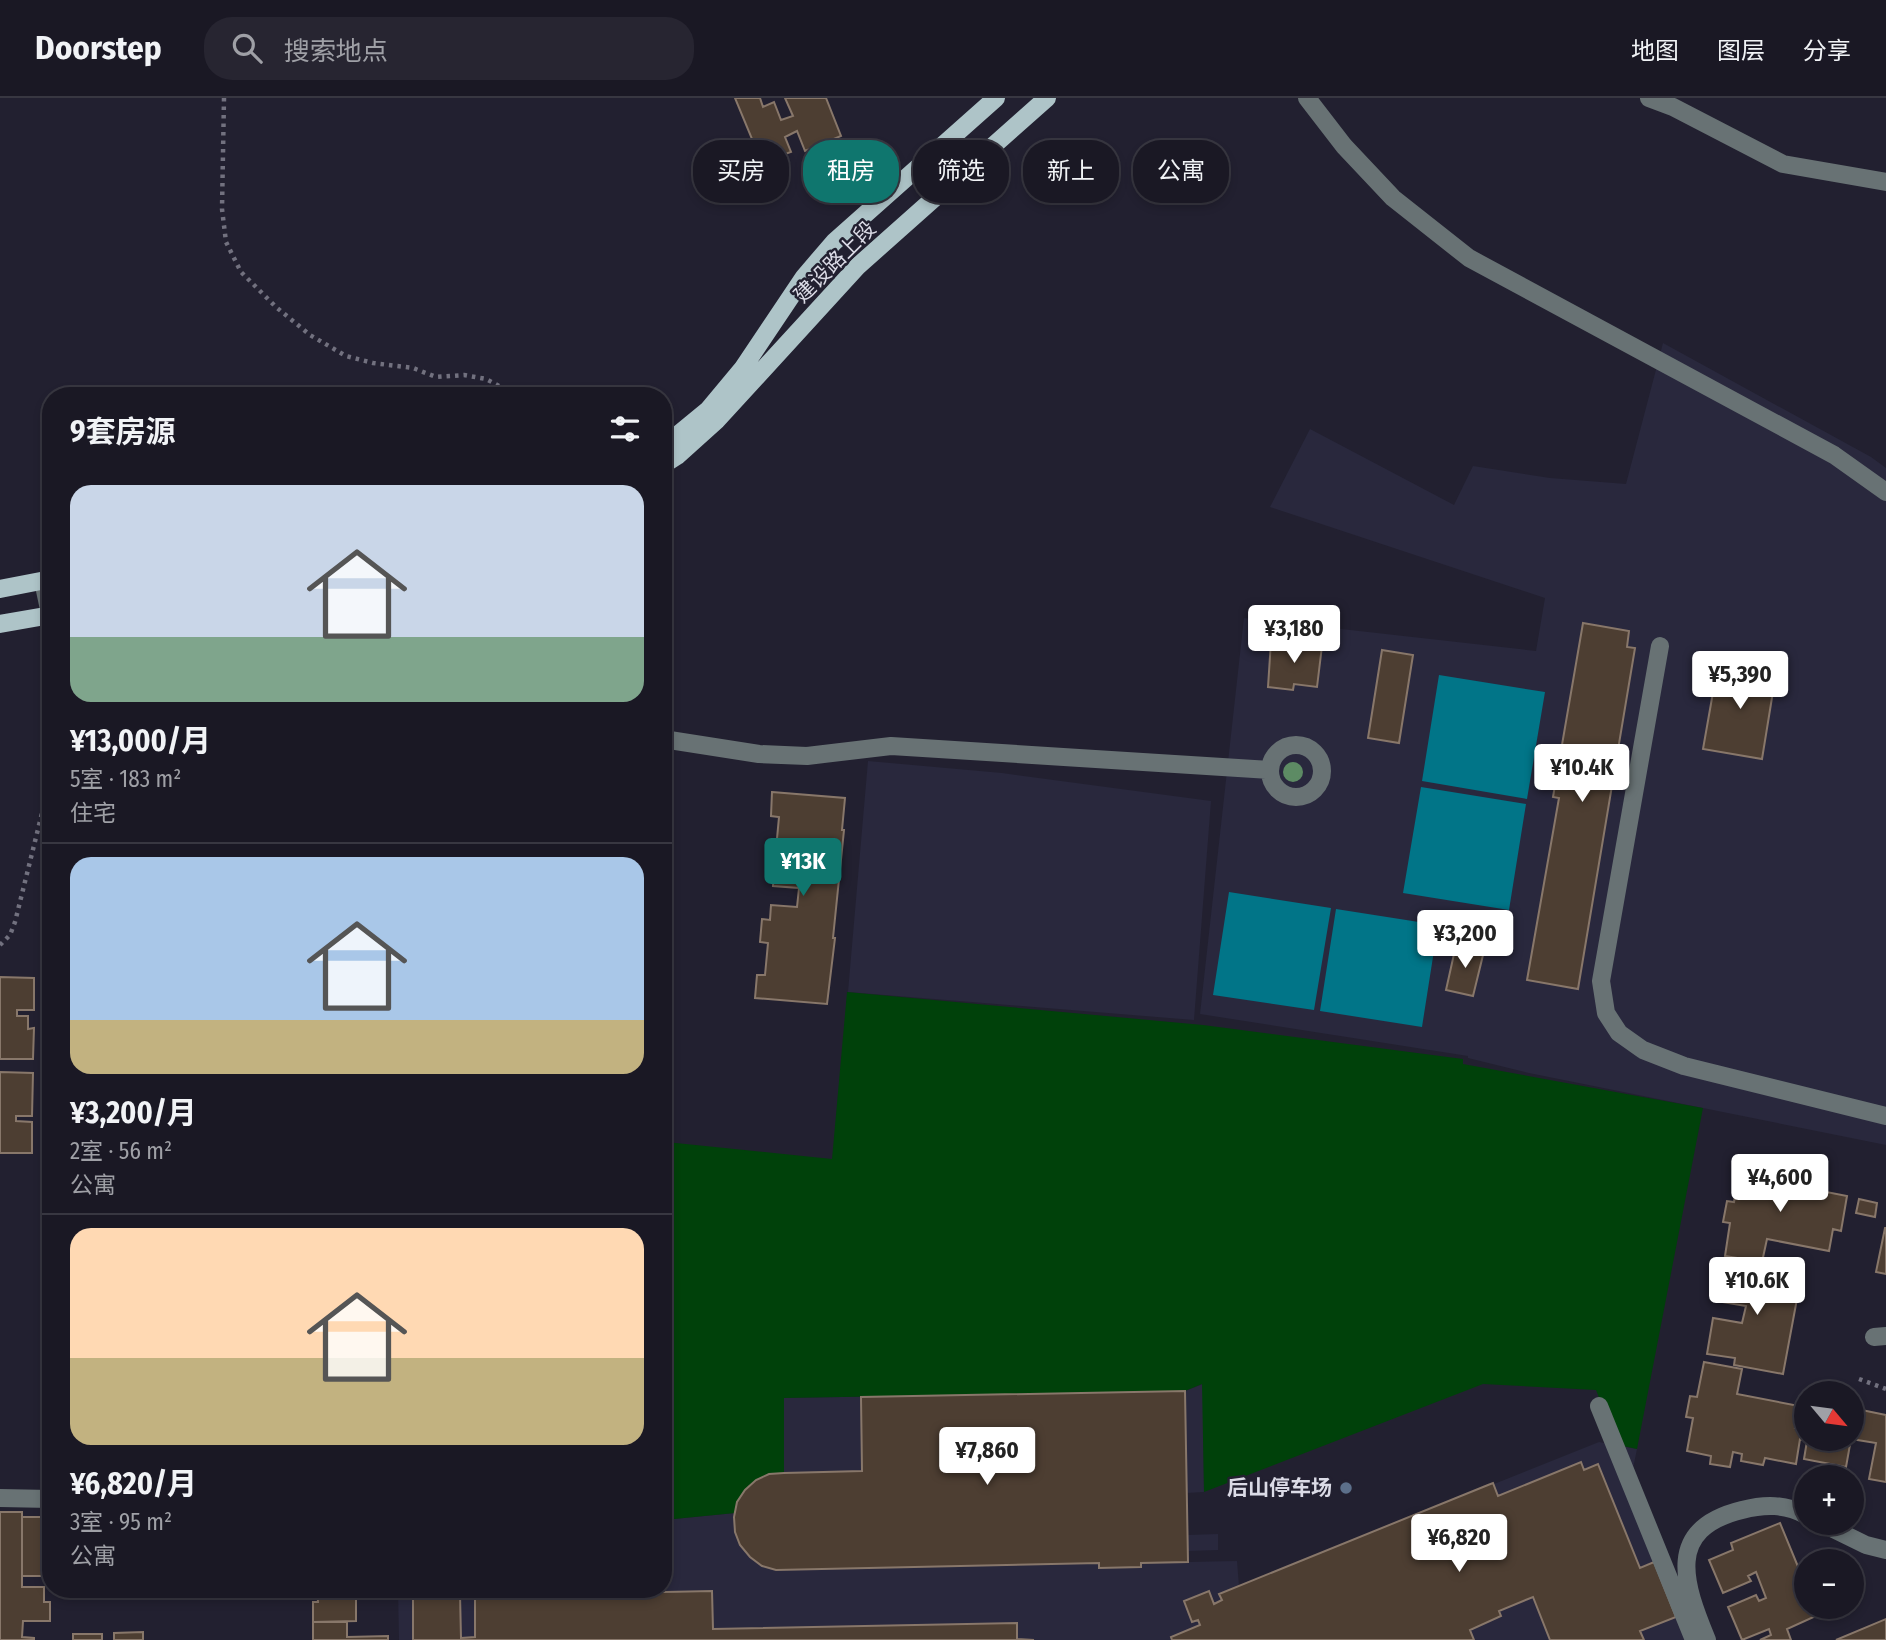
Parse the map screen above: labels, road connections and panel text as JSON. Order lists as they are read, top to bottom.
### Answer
{
  "streets": {
    "main road": ["建设路上段"]
  },
  "places": ["后山停车场"],
  "north": "bottom right",
  "page": {
    "header": "Doorstep",
    "search": "搜索地点",
    "nav": ["地图", "图层", "分享"],
    "chip": [
      "买房",
      "租房",
      "筛选",
      "新上",
      "公寓"
    ],
    "heading": "9套房源",
    "list": [
      {
        "name": "¥13,000/月",
        "note": "5室 · 183 m² · 住宅"
      },
      {
        "name": "¥3,200/月",
        "note": "2室 · 56 m² · 公寓"
      },
      {
        "name": "¥6,820/月",
        "note": "3室 · 95 m² · 公寓"
      }
    ],
    "price": [
      "¥3,180",
      "¥5,390",
      "¥10.4K",
      "¥13K",
      "¥3,200",
      "¥4,600",
      "¥10.6K",
      "¥7,860",
      "¥6,820"
    ],
    "map_buttons": ["+", "−"]
  }
}
